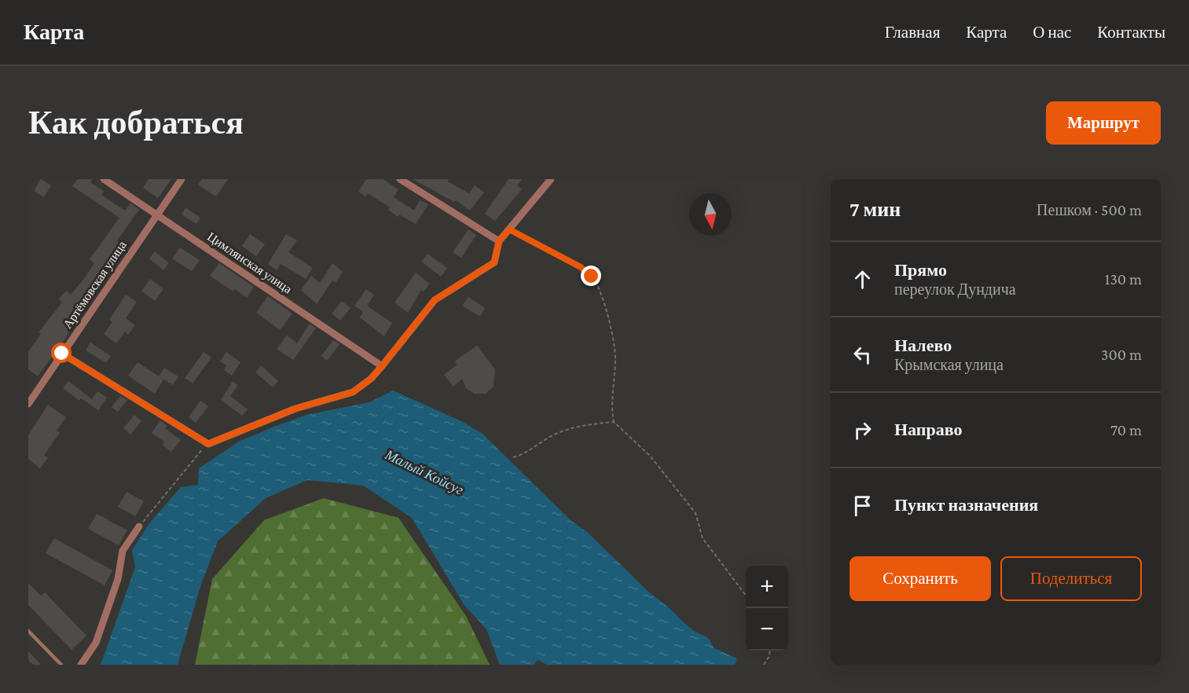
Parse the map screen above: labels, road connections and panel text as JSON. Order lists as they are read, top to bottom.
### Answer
{
  "streets": {
    "street": ["Цимлянская улица", "Артёмовская улица"]
  },
  "crossings": [
    ["Цимлянская улица", "Артёмовская улица"]
  ],
  "water": ["Малый Койсуг"],
  "north": "bottom",
  "page": {
    "header": "Карта",
    "nav": [
      "Главная",
      "Карта",
      "О нас",
      "Контакты"
    ],
    "buttons": [
      "Маршрут",
      ["Сохранить", "Поделиться"]
    ],
    "title": "Как добраться",
    "heading": ["7 мин", "Пешком · 500 m"],
    "list": [
      ["Прямо", "переулок Дундича", "130 m"],
      ["Налево", "Крымская улица", "300 m"],
      ["Направо", "70 m"],
      "Пункт назначения"
    ],
    "map_buttons": ["+", "−"]
  }
}
